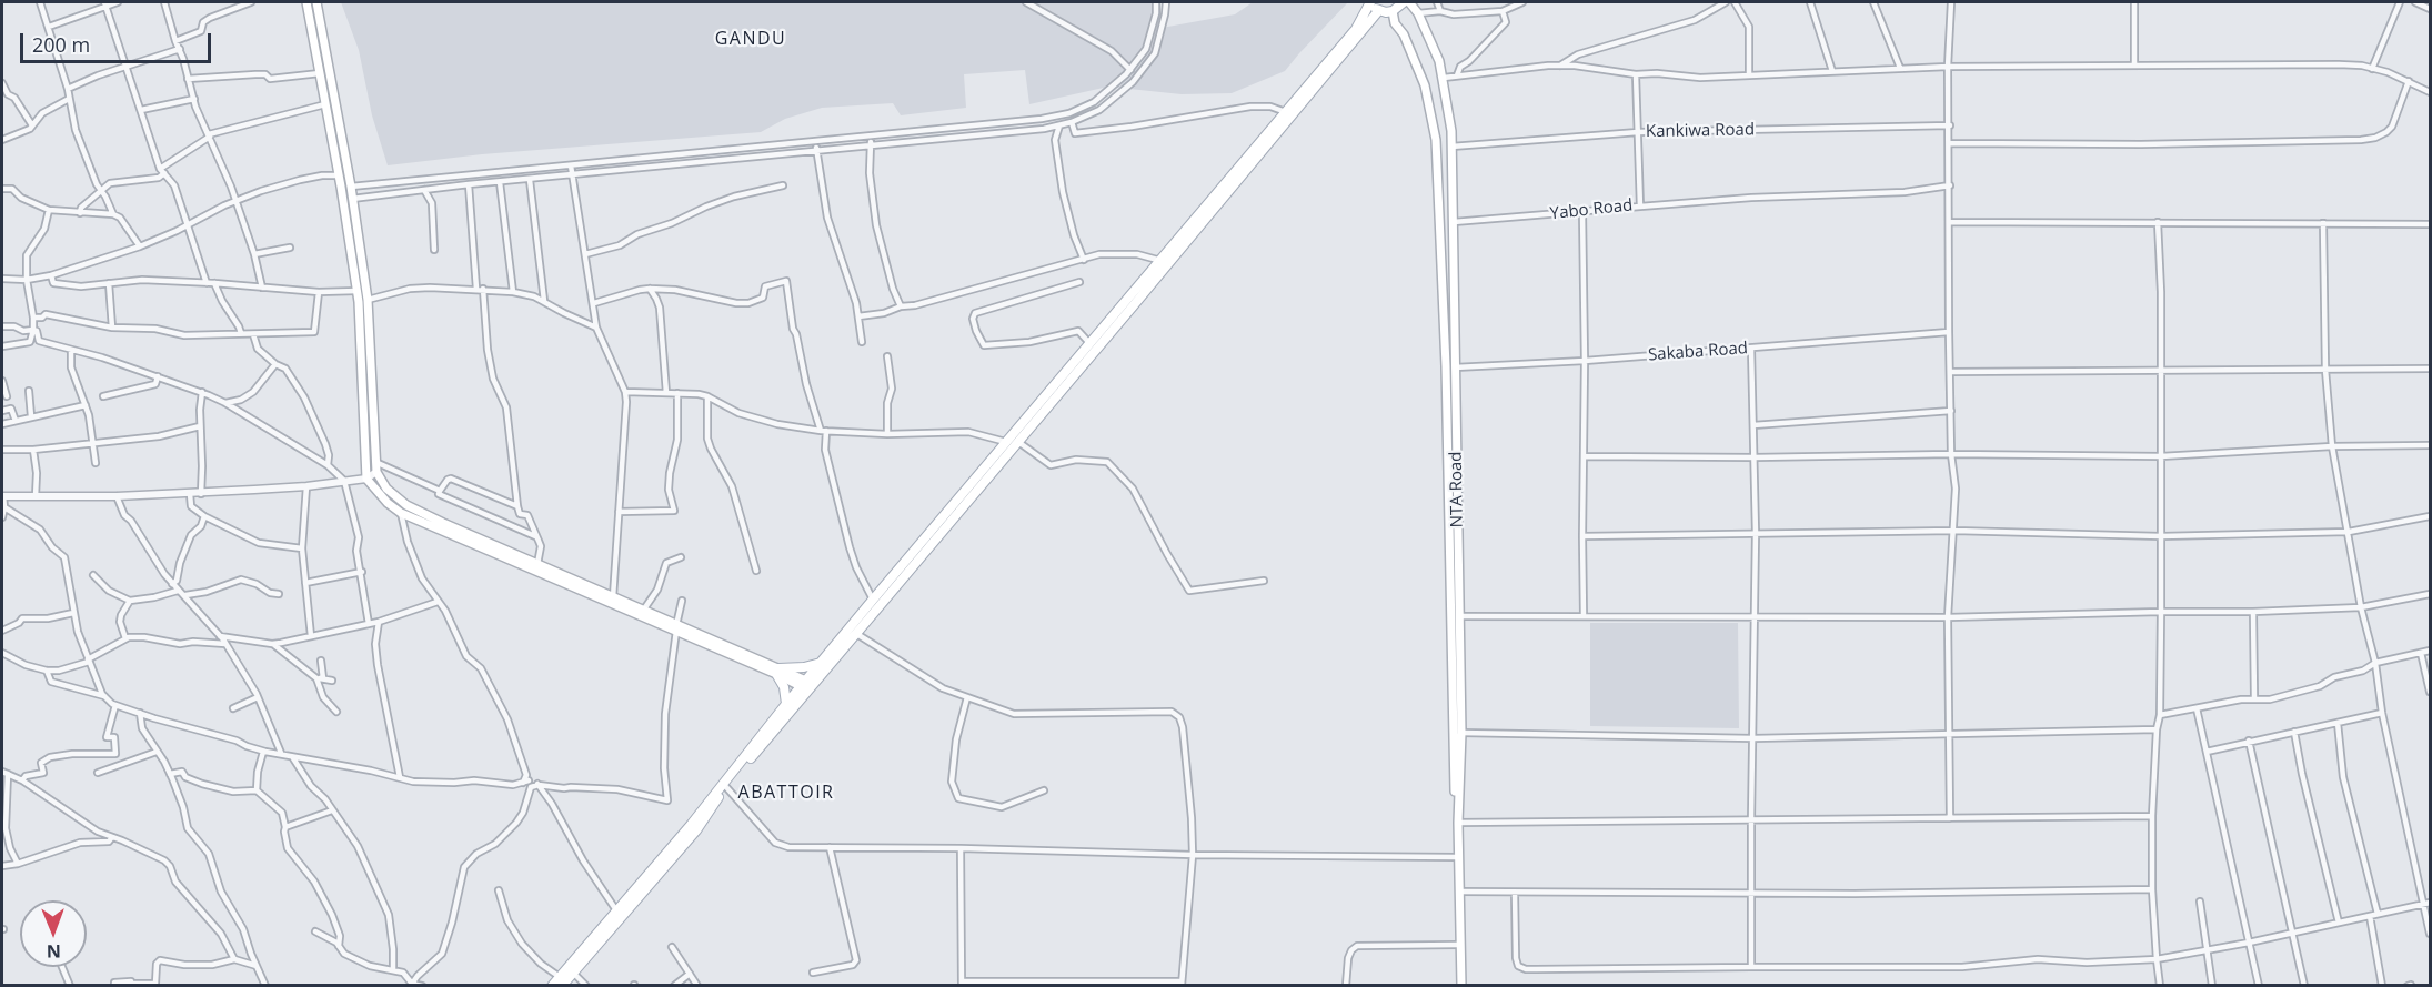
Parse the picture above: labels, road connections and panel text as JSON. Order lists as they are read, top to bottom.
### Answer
{
  "streets": {
    "main road": ["NTA Road"],
    "street": ["Kankiwa Road", "Yabo Road", "Sakaba Road"]
  },
  "crossings": [
    ["Kankiwa Road", "Yabo Road"],
    ["Kankiwa Road", "NTA Road"],
    ["Yabo Road", "NTA Road"],
    ["Sakaba Road", "NTA Road"]
  ],
  "districts": ["GANDU", "ABATTOIR"],
  "scale_bar": "200 m",
  "north": "bottom"
}
